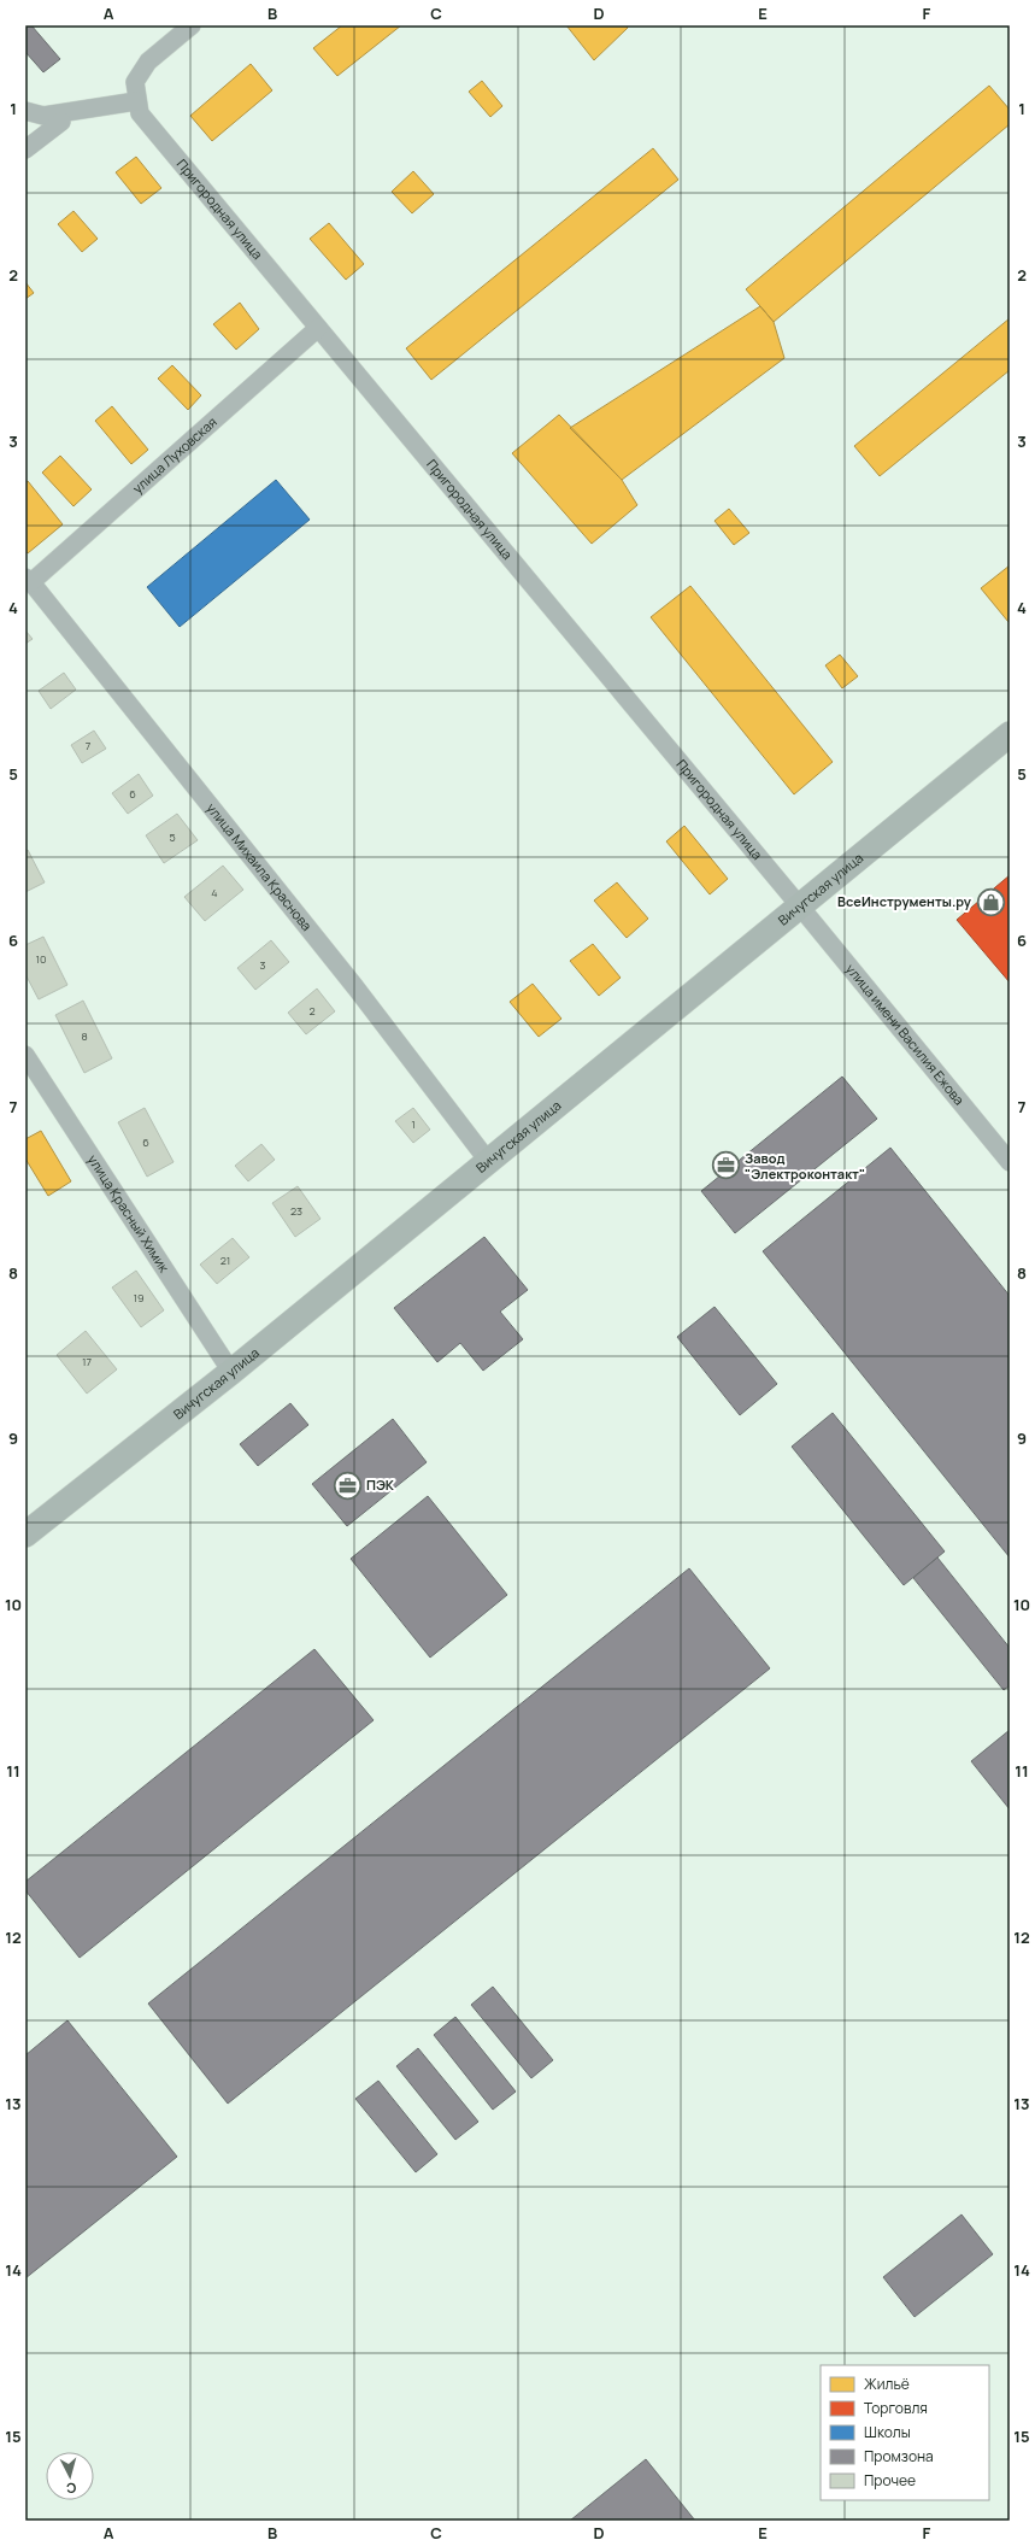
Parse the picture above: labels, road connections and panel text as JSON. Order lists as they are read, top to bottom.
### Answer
{
  "streets": {
    "main road": ["Вичугская улица"],
    "street": [
      "Пригородная улица",
      "улица Луховская",
      "улица Михаила Краснова",
      "улица имени Василия Ежова",
      "улица Красный Химик"
    ]
  },
  "crossings": [
    ["Пригородная улица", "улица Луховская"],
    ["Пригородная улица", "Вичугская улица"],
    ["Пригородная улица", "улица имени Василия Ежова"],
    ["улица Луховская", "улица Михаила Краснова"],
    ["улица Михаила Краснова", "Вичугская улица"],
    ["Вичугская улица", "улица имени Василия Ежова"],
    ["Вичугская улица", "улица Красный Химик"]
  ],
  "places": {
    "shop": ["ВсеИнструменты.ру"],
    "office": ["Завод \"Электроконтакт\"", "ПЭК"]
  },
  "house_numbers": [
    "7",
    "6",
    "5",
    "4",
    "10",
    "3",
    "2",
    "8",
    "1",
    "6",
    "23",
    "21",
    "19",
    "17"
  ],
  "legend": [
    "Жильё",
    "Торговля",
    "Школы",
    "Промзона",
    "Прочее"
  ],
  "north": "bottom",
  "grid": {
    "columns": [
      "A",
      "B",
      "C",
      "D",
      "E",
      "F"
    ],
    "rows": [
      "1",
      "2",
      "3",
      "4",
      "5",
      "6",
      "7",
      "8",
      "9",
      "10",
      "11",
      "12",
      "13",
      "14",
      "15"
    ]
  }
}
